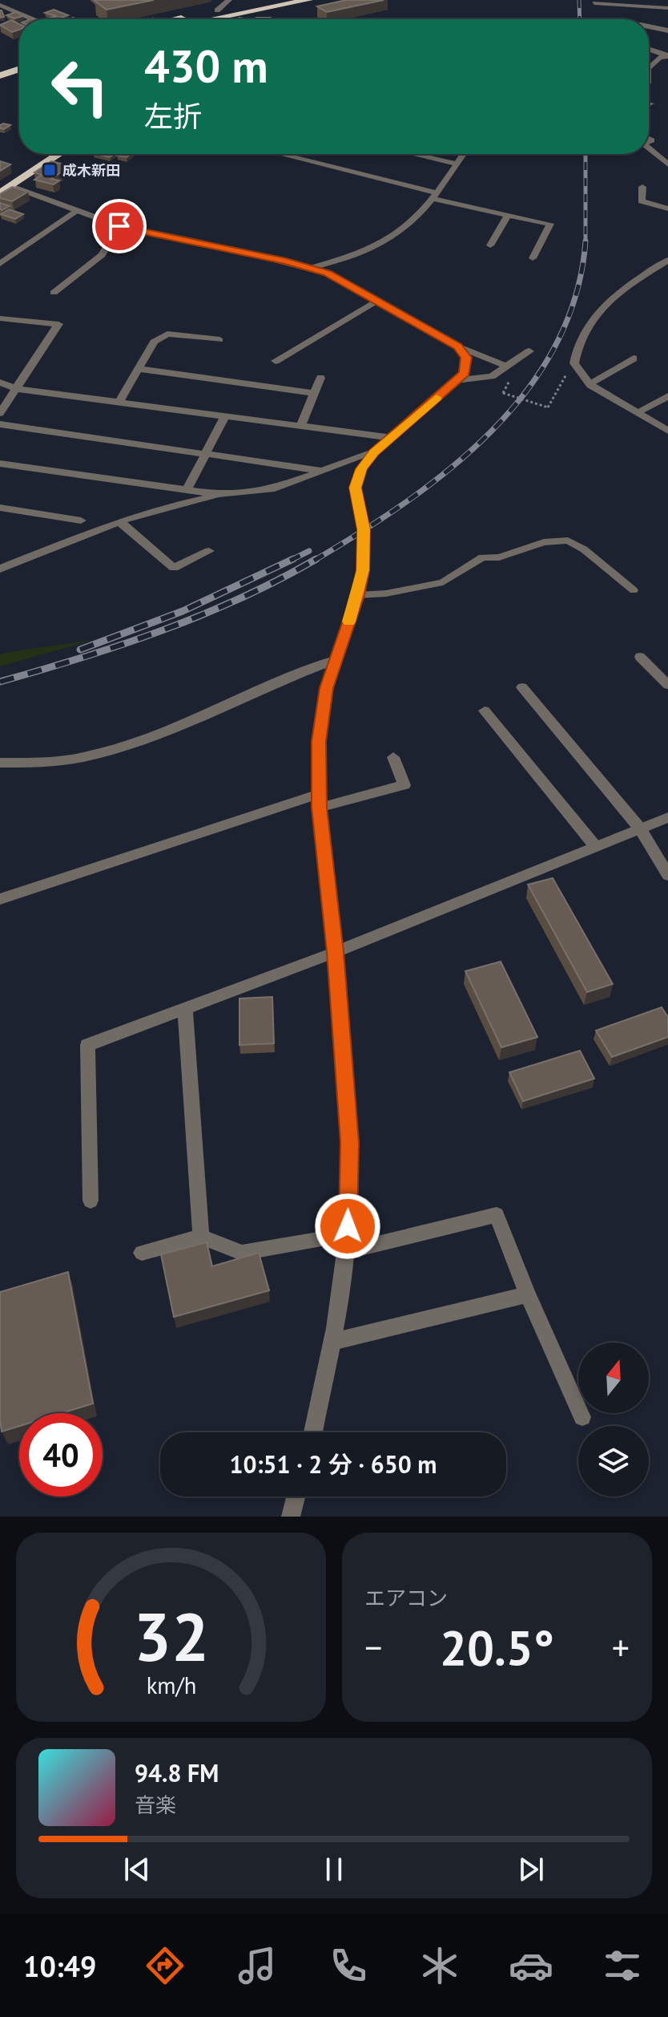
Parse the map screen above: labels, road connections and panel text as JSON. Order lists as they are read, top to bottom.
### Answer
{
  "places": {
    "transit": ["成木新田"]
  },
  "north": "top",
  "page": {
    "turn": ["430 m", "左折"],
    "limit": "40",
    "trip": "10:51 · 2 分 · 650 m",
    "tile": "エアコン",
    "heat": ["−", "20.5°", "+"],
    "song": ["94.8 FM", "音楽"],
    "tabs": "10:49",
    "gauge": ["32", "km/h"]
  }
}
